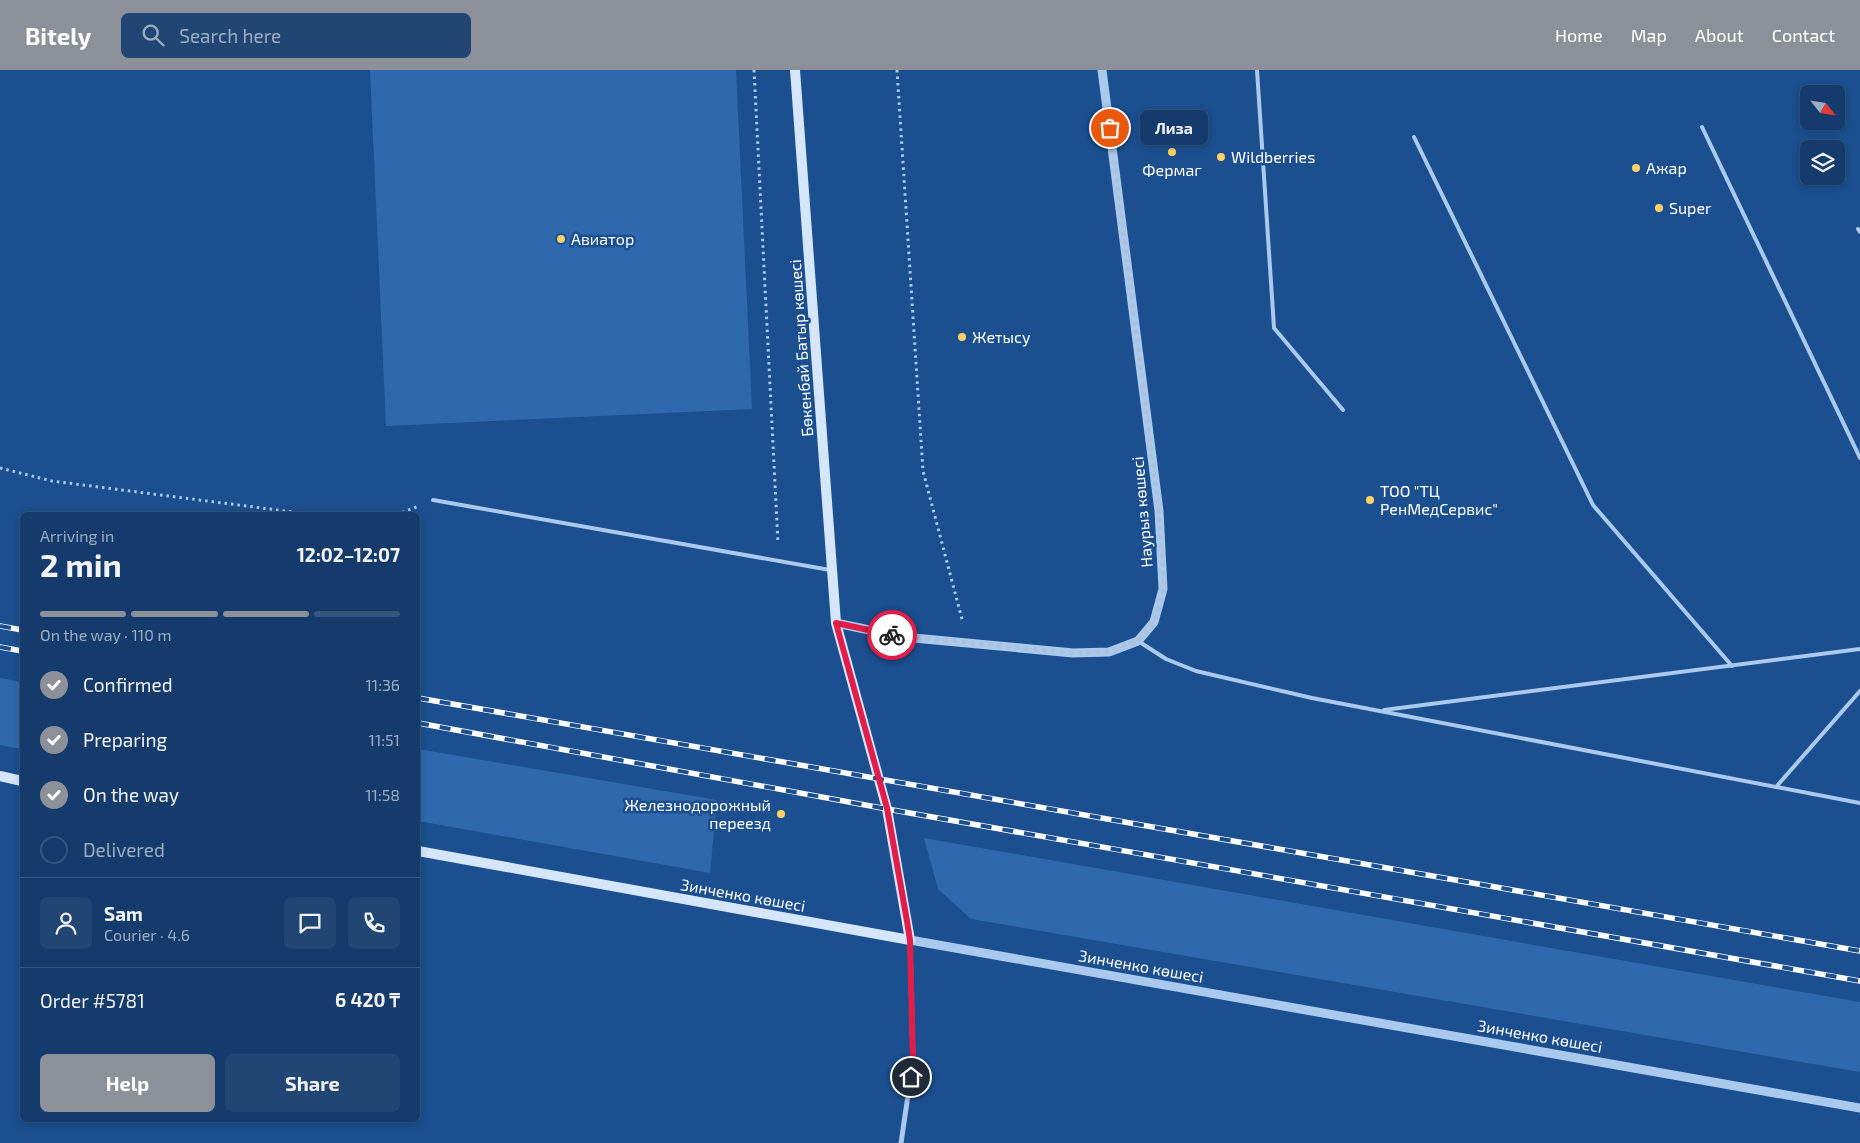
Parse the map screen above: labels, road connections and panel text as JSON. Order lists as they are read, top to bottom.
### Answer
{
  "streets": {
    "main road": ["Бөкенбай Батыр көшесі", "Зинченко көшесі"],
    "street": ["Наурыз көшесі"]
  },
  "crossings": [
    ["Бөкенбай Батыр көшесі", "Наурыз көшесі"],
    ["Бөкенбай Батыр көшесі", "Зинченко көшесі"]
  ],
  "places": [
    "Лиза",
    "Фермаг",
    "Wildberries",
    "Ажар",
    "Super",
    "Авиатор",
    "Жетысу",
    "ТОО \"ТЦ РенМедСервис\"",
    "Железнодорожный переезд"
  ],
  "north": "bottom right",
  "page": {
    "header": "Bitely",
    "search": "Search here",
    "nav": [
      "Home",
      "Map",
      "About",
      "Contact"
    ],
    "bubble": "Лиза",
    "heading": ["2 min", "Arriving in", "12:02–12:07"],
    "panel": [
      "Sam",
      "Courier · 4.6",
      "Order #5781",
      "6 420 ₸"
    ],
    "bar": "On the way · 110 m",
    "list": [
      ["Confirmed", "11:36"],
      ["Preparing", "11:51"],
      ["On the way", "11:58"],
      "Delivered"
    ],
    "buttons": ["Help", "Share"]
  }
}
